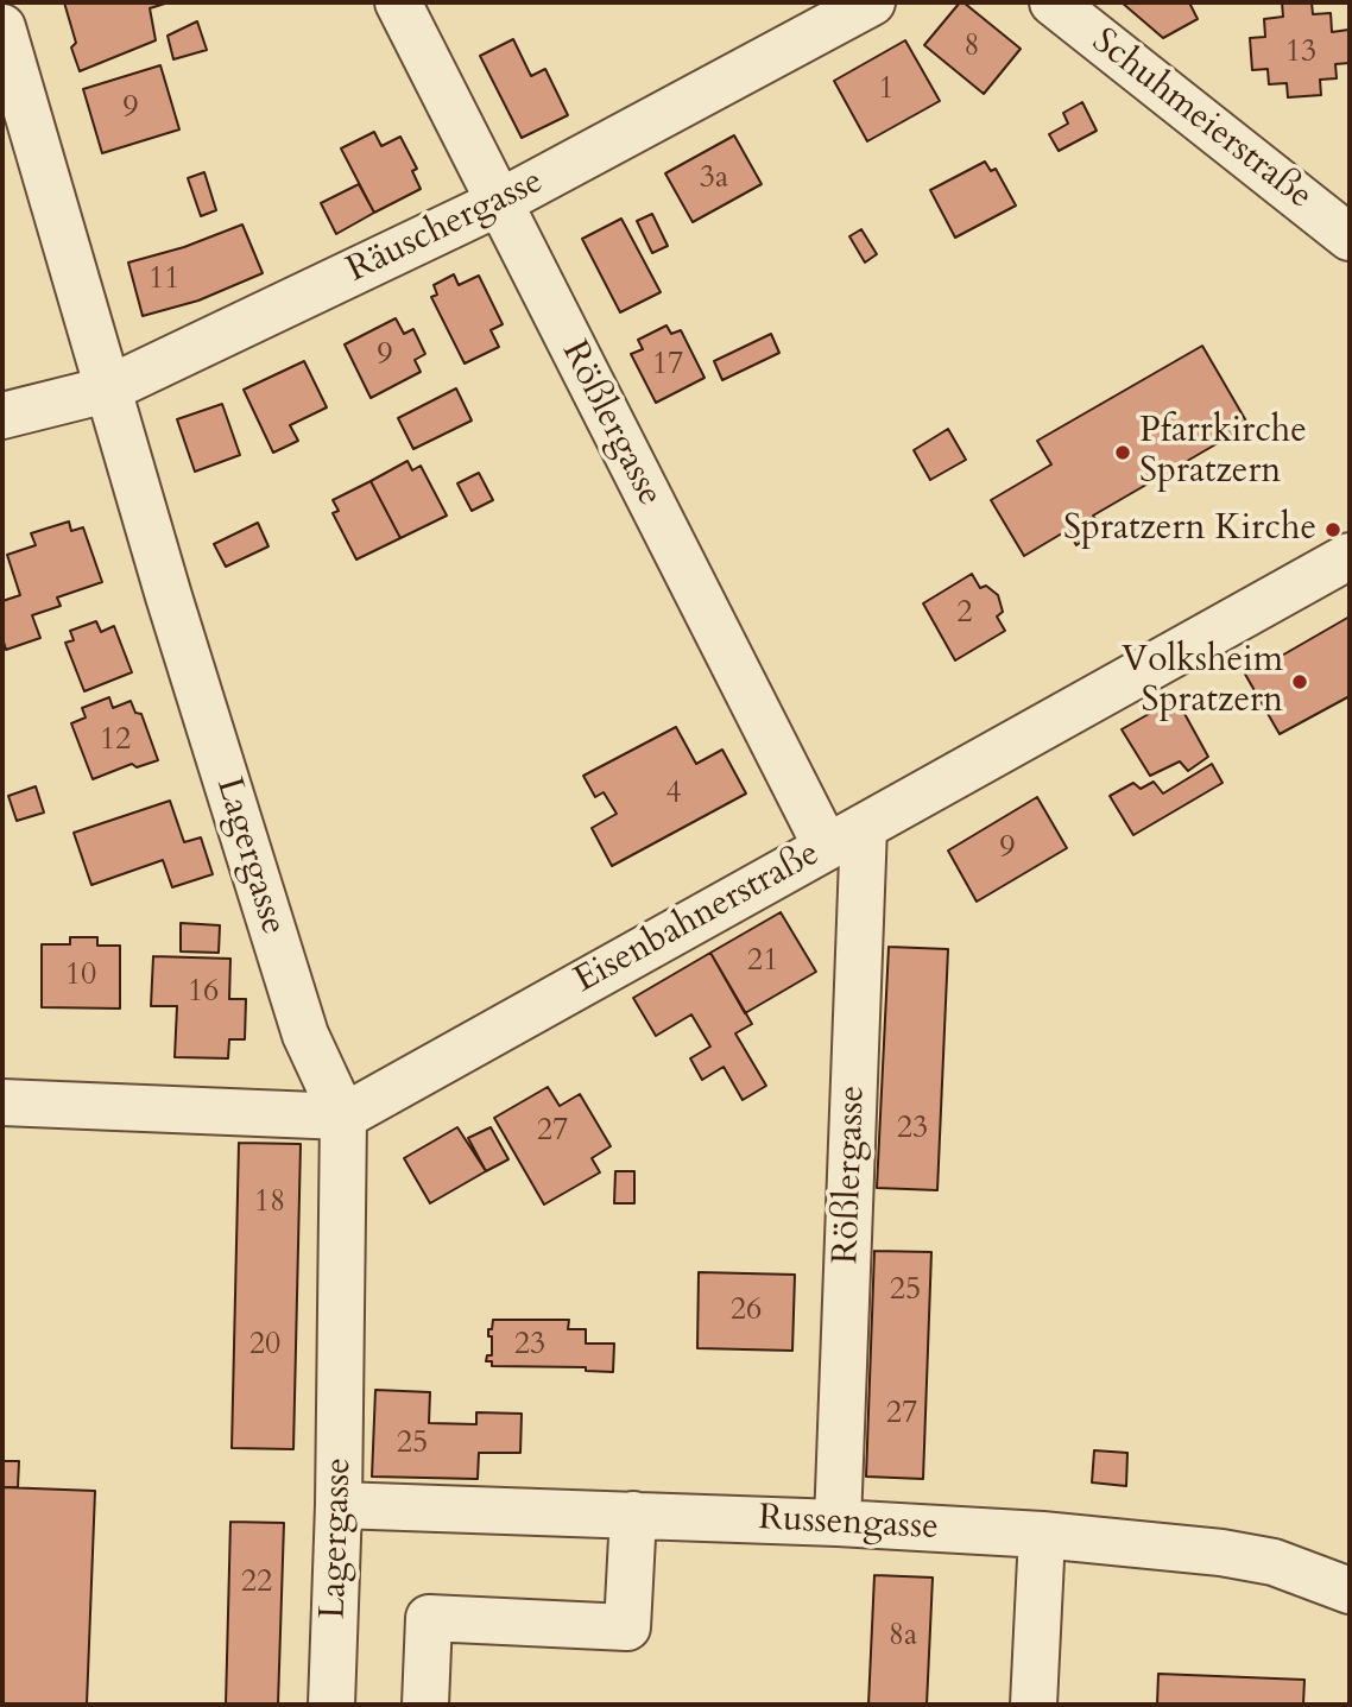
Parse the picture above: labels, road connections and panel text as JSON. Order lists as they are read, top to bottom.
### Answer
{
  "streets": {
    "street": [
      "Schuhmeierstraße",
      "Räuschergasse",
      "Rößlergasse",
      "Lagergasse",
      "Eisenbahnerstraße",
      "Russengasse"
    ]
  },
  "crossings": [
    ["Räuschergasse", "Rößlergasse"],
    ["Räuschergasse", "Lagergasse"],
    ["Rößlergasse", "Eisenbahnerstraße"],
    ["Rößlergasse", "Russengasse"],
    ["Lagergasse", "Eisenbahnerstraße"],
    ["Lagergasse", "Russengasse"]
  ],
  "places": ["Pfarrkirche Spratzern", "Spratzern Kirche", "Volksheim Spratzern"],
  "house_numbers": [
    "8",
    "13",
    "1",
    "9",
    "3a",
    "11",
    "9",
    "17",
    "2",
    "12",
    "4",
    "9",
    "21",
    "10",
    "16",
    "23",
    "27",
    "18",
    "25",
    "26",
    "20",
    "23",
    "27",
    "25",
    "22",
    "8a"
  ]
}
